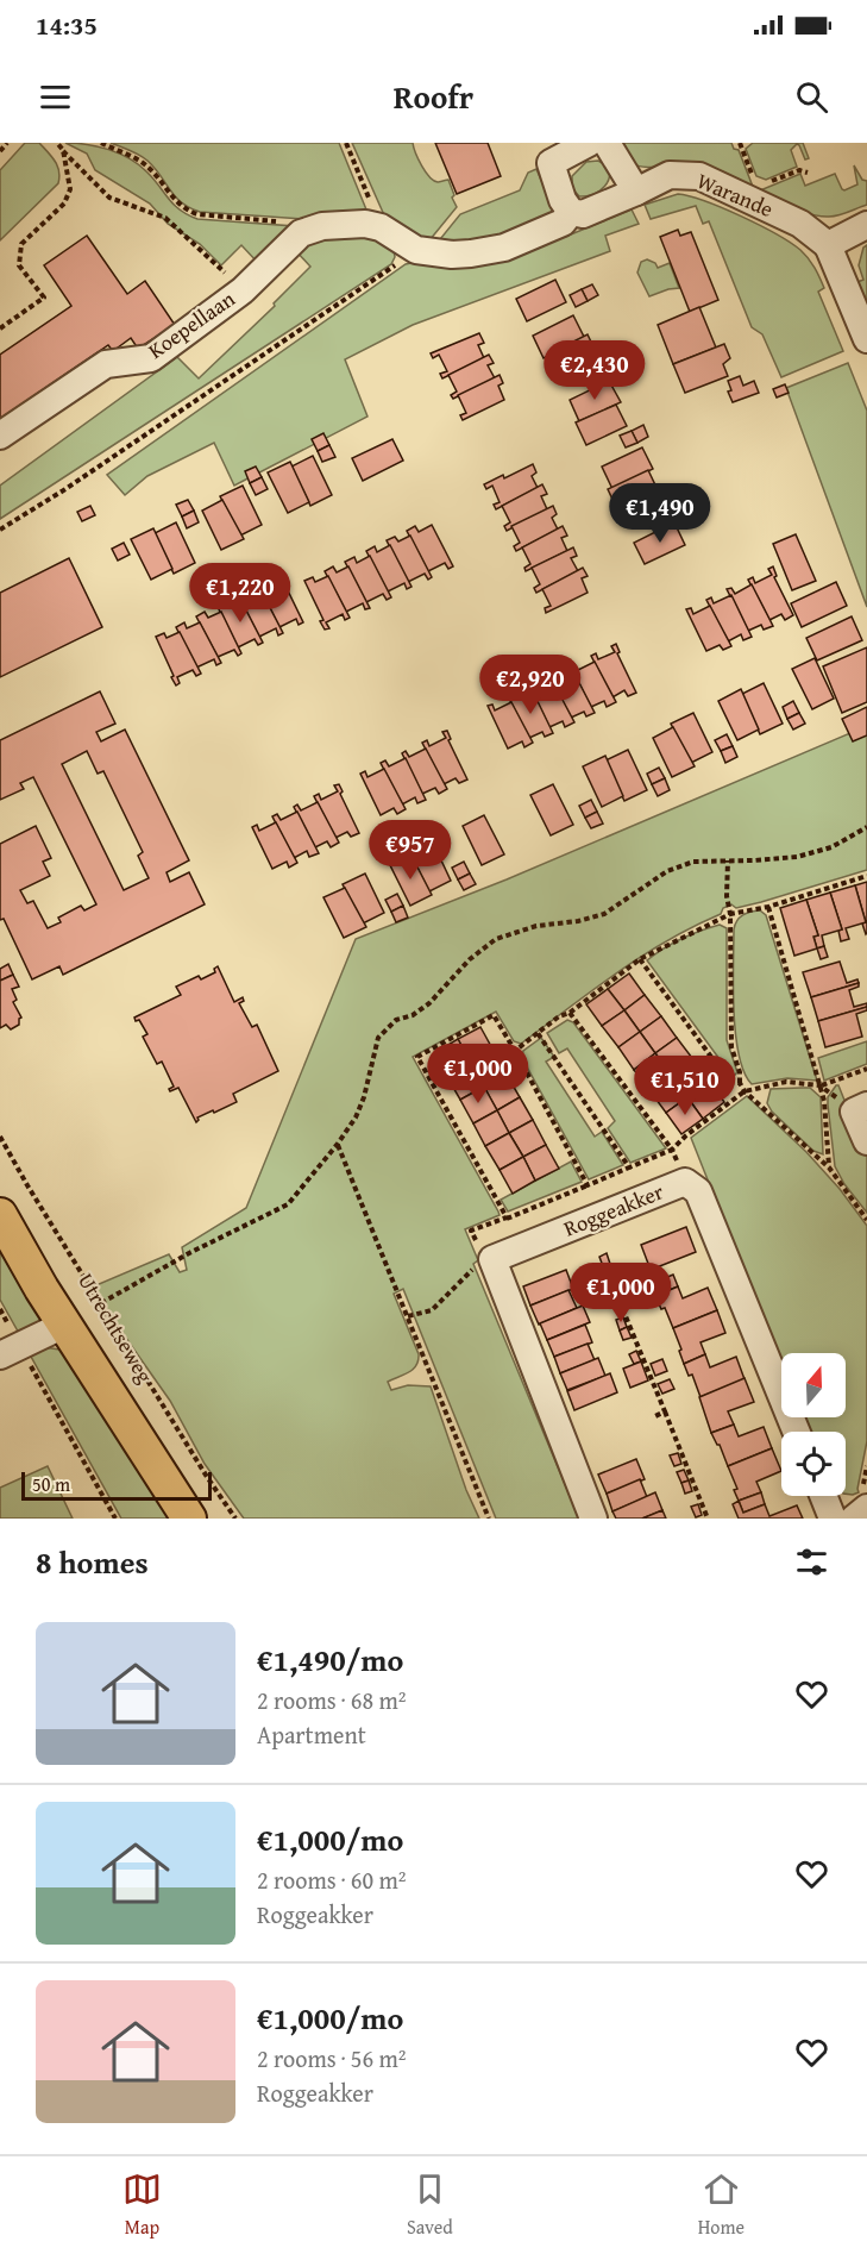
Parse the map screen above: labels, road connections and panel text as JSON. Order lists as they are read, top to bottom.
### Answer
{
  "streets": {
    "main road": ["Utrechtseweg"],
    "street": ["Warande", "Koepellaan", "Roggeakker"]
  },
  "crossings": [
    ["Warande", "Koepellaan"]
  ],
  "scale_bar": "50 m",
  "north": "top",
  "page": {
    "status": "14:35",
    "header": "Roofr",
    "price": [
      "€2,430",
      "€1,490",
      "€1,220",
      "€2,920",
      "€957",
      "€1,000",
      "€1,510",
      "€1,000"
    ],
    "scale": "50 m",
    "heading": "8 homes",
    "list": [
      {
        "name": "€1,490/mo",
        "note": "2 rooms · 68 m² · Apartment"
      },
      {
        "name": "€1,000/mo",
        "note": "2 rooms · 60 m² · Roggeakker"
      },
      {
        "name": "€1,000/mo",
        "note": "2 rooms · 56 m² · Roggeakker"
      }
    ],
    "tabs": ["Map", "Saved", "Home"]
  }
}
